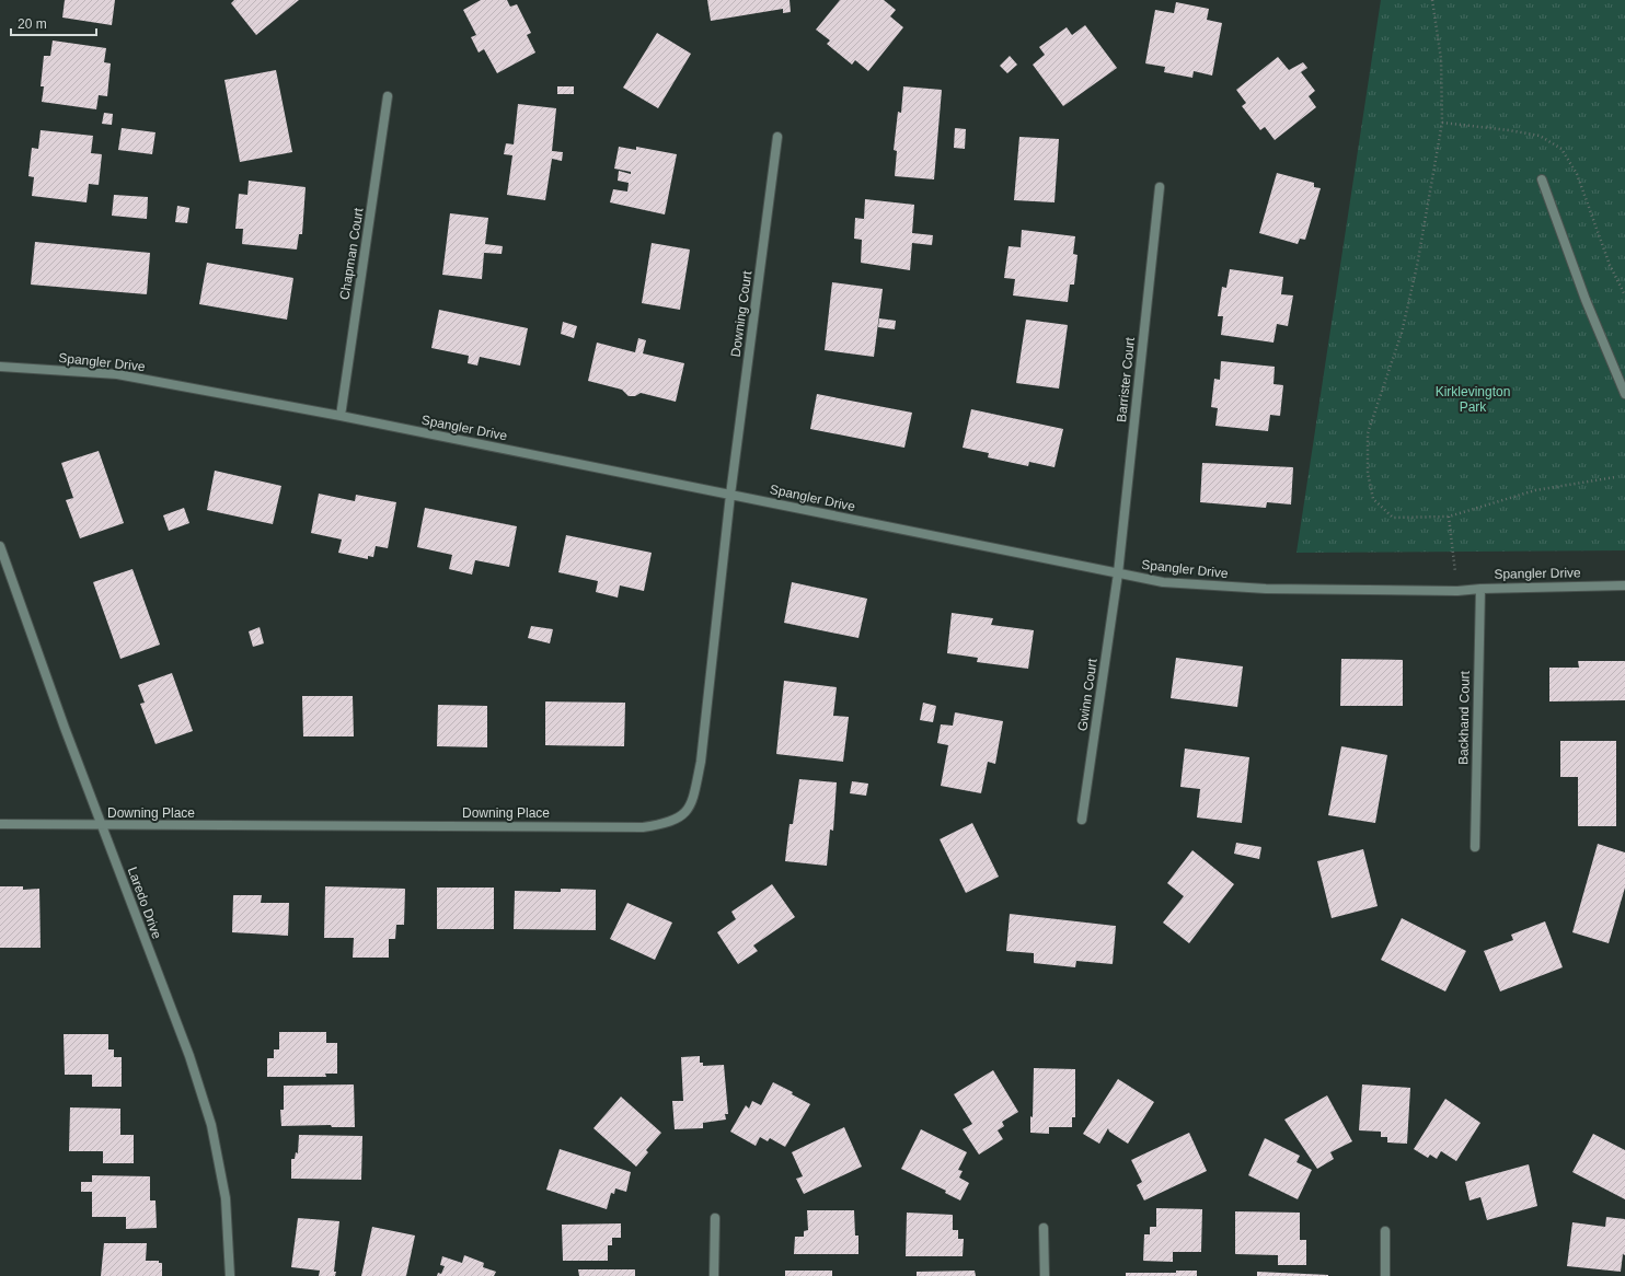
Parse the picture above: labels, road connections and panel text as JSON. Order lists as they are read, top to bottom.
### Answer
{
  "streets": {
    "street": [
      "Chapman Court",
      "Downing Court",
      "Spangler Drive",
      "Barrister Court",
      "Gwinn Court",
      "Backhand Court",
      "Downing Place",
      "Laredo Drive"
    ]
  },
  "crossings": [
    ["Chapman Court", "Spangler Drive"],
    ["Downing Court", "Spangler Drive"],
    ["Downing Court", "Downing Place"],
    ["Spangler Drive", "Barrister Court"],
    ["Spangler Drive", "Gwinn Court"],
    ["Spangler Drive", "Backhand Court"],
    ["Spangler Drive", "Downing Place"],
    ["Barrister Court", "Gwinn Court"],
    ["Downing Place", "Laredo Drive"]
  ],
  "parks": ["Kirklevington Park"],
  "scale_bar": "20 m"
}
